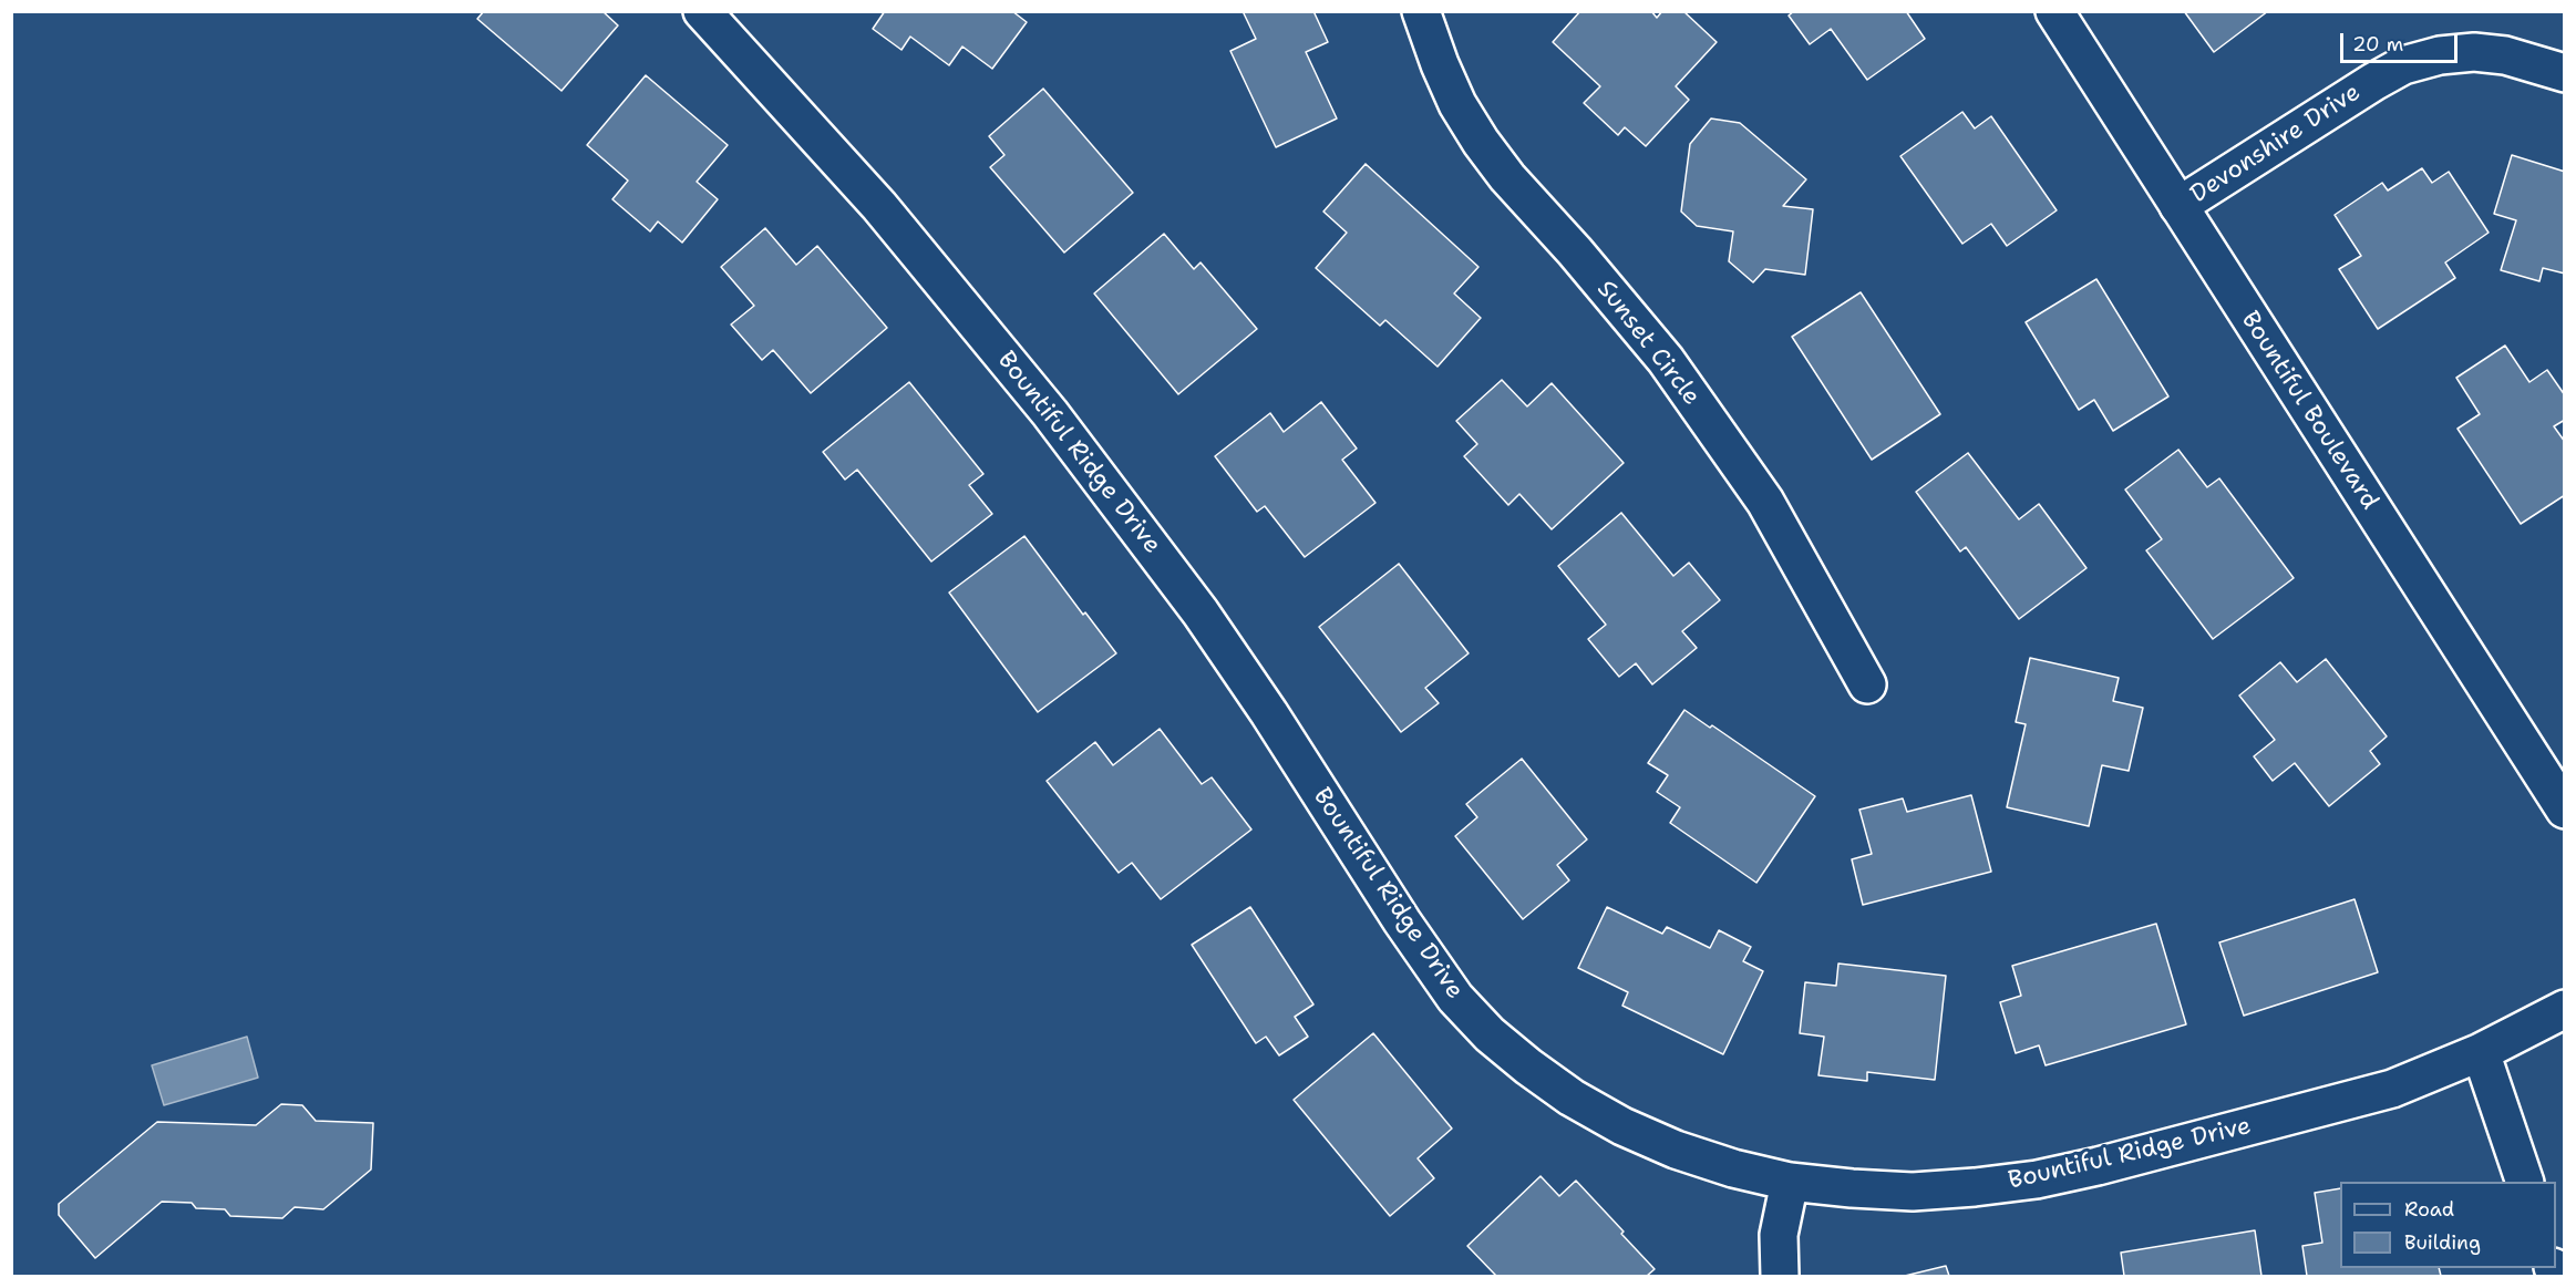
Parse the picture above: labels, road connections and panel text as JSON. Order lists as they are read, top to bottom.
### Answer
{
  "streets": {
    "street": [
      "Devonshire Drive",
      "Sunset Circle",
      "Bountiful Boulevard",
      "Bountiful Ridge Drive"
    ]
  },
  "crossings": [
    ["Devonshire Drive", "Bountiful Boulevard"]
  ],
  "legend": ["Road", "Building"],
  "scale_bar": "20 m"
}
